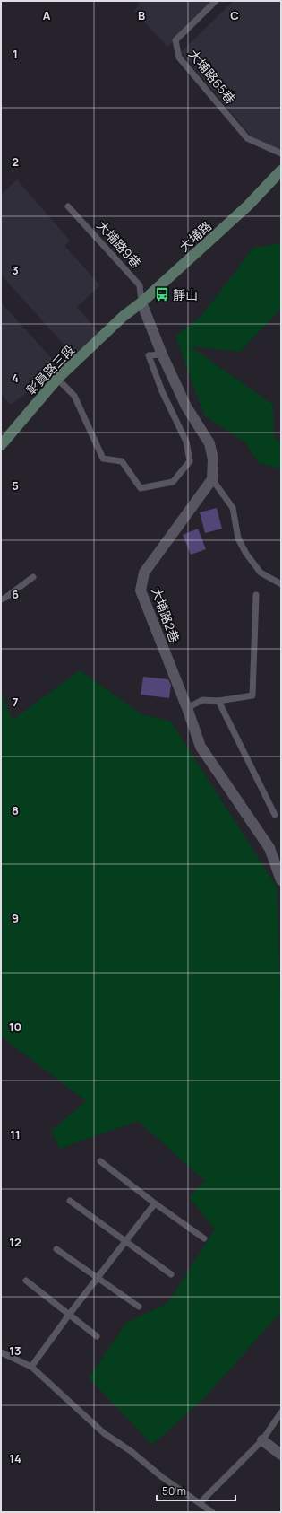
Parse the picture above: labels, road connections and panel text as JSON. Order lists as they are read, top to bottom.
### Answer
{
  "streets": {
    "main road": ["大埔路", "彰員路三段"],
    "street": ["大埔路2巷"],
    "lane": ["大埔路65巷", "大埔路9巷"]
  },
  "crossings": [
    ["大埔路", "大埔路9巷"],
    ["大埔路", "彰員路三段"]
  ],
  "places": {
    "bus stop": ["靜山"]
  },
  "scale_bar": "50 m",
  "grid": {
    "columns": ["A", "B", "C"],
    "rows": [
      "1",
      "2",
      "3",
      "4",
      "5",
      "6",
      "7",
      "8",
      "9",
      "10",
      "11",
      "12",
      "13",
      "14"
    ]
  }
}
